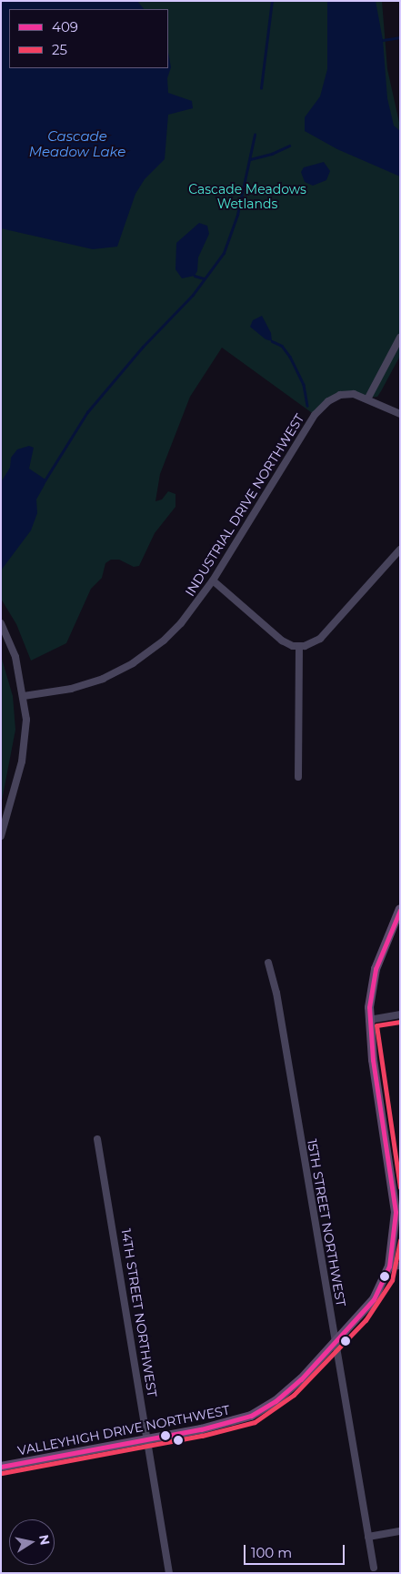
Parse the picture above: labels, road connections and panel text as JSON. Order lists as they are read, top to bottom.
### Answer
{
  "streets": {
    "main road": ["VALLEYHIGH DRIVE NORTHWEST"],
    "street": ["INDUSTRIAL DRIVE NORTHWEST", "15TH STREET NORTHWEST", "14TH STREET NORTHWEST"]
  },
  "crossings": [
    ["15TH STREET NORTHWEST", "VALLEYHIGH DRIVE NORTHWEST"],
    ["14TH STREET NORTHWEST", "VALLEYHIGH DRIVE NORTHWEST"]
  ],
  "water": ["Cascade Meadow Lake"],
  "parks": ["Cascade Meadows Wetlands"],
  "lines": ["transit line 409", "transit line 25"],
  "legend": ["409", "25"],
  "scale_bar": "100 m",
  "north": "right"
}
